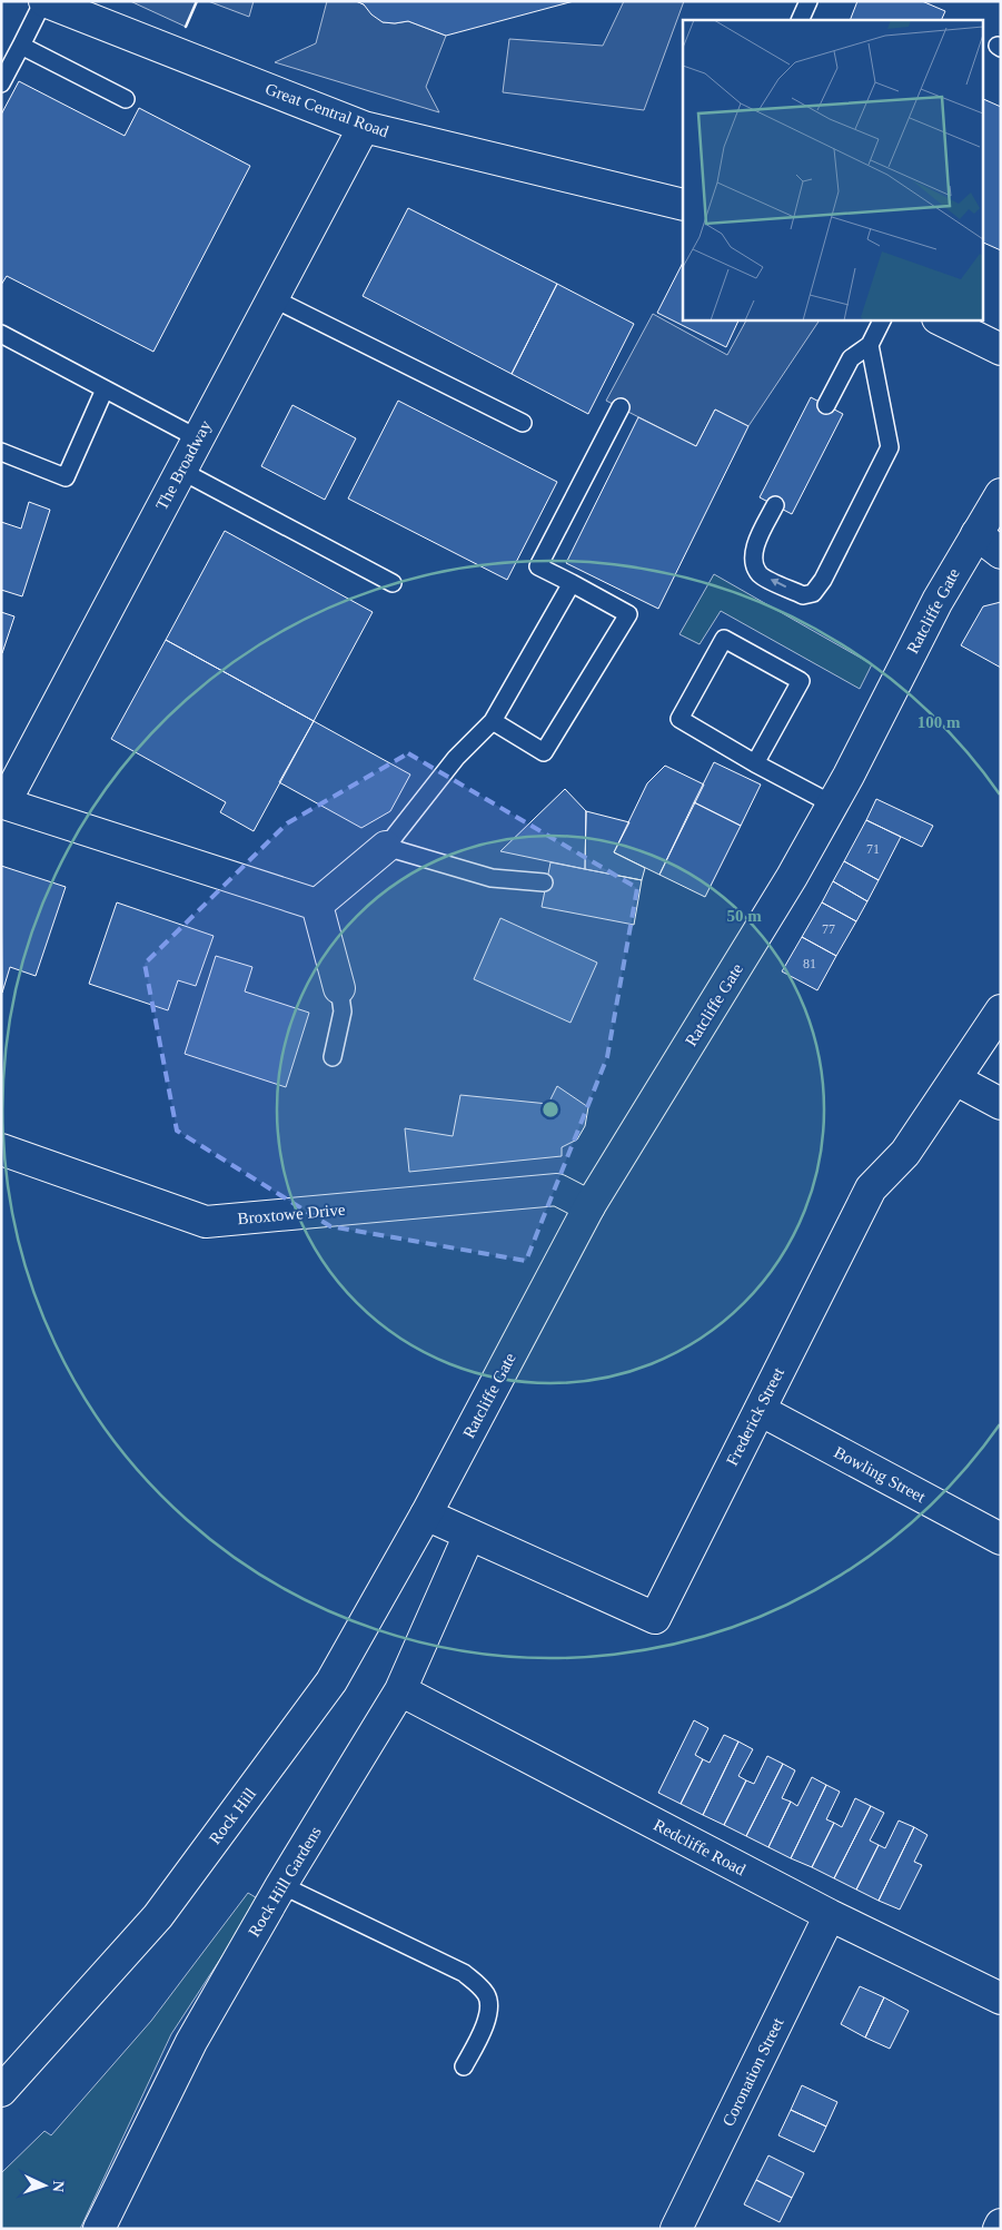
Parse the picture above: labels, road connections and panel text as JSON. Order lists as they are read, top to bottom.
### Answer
{
  "streets": {
    "street": [
      "Great Central Road",
      "The Broadway",
      "Ratcliffe Gate",
      "Broxtowe Drive",
      "Frederick Street",
      "Bowling Street",
      "Rock Hill",
      "Redcliffe Road",
      "Rock Hill Gardens",
      "Coronation Street"
    ]
  },
  "crossings": [
    ["Great Central Road", "The Broadway"],
    ["Ratcliffe Gate", "Broxtowe Drive"],
    ["Ratcliffe Gate", "Frederick Street"],
    ["Ratcliffe Gate", "Rock Hill"],
    ["Frederick Street", "Bowling Street"],
    ["Frederick Street", "Rock Hill"],
    ["Frederick Street", "Rock Hill Gardens"],
    ["Redcliffe Road", "Rock Hill Gardens"],
    ["Redcliffe Road", "Coronation Street"]
  ],
  "house_numbers": ["71", "77", "81"],
  "north": "right",
  "rings": ["100 m", "50 m"]
}
